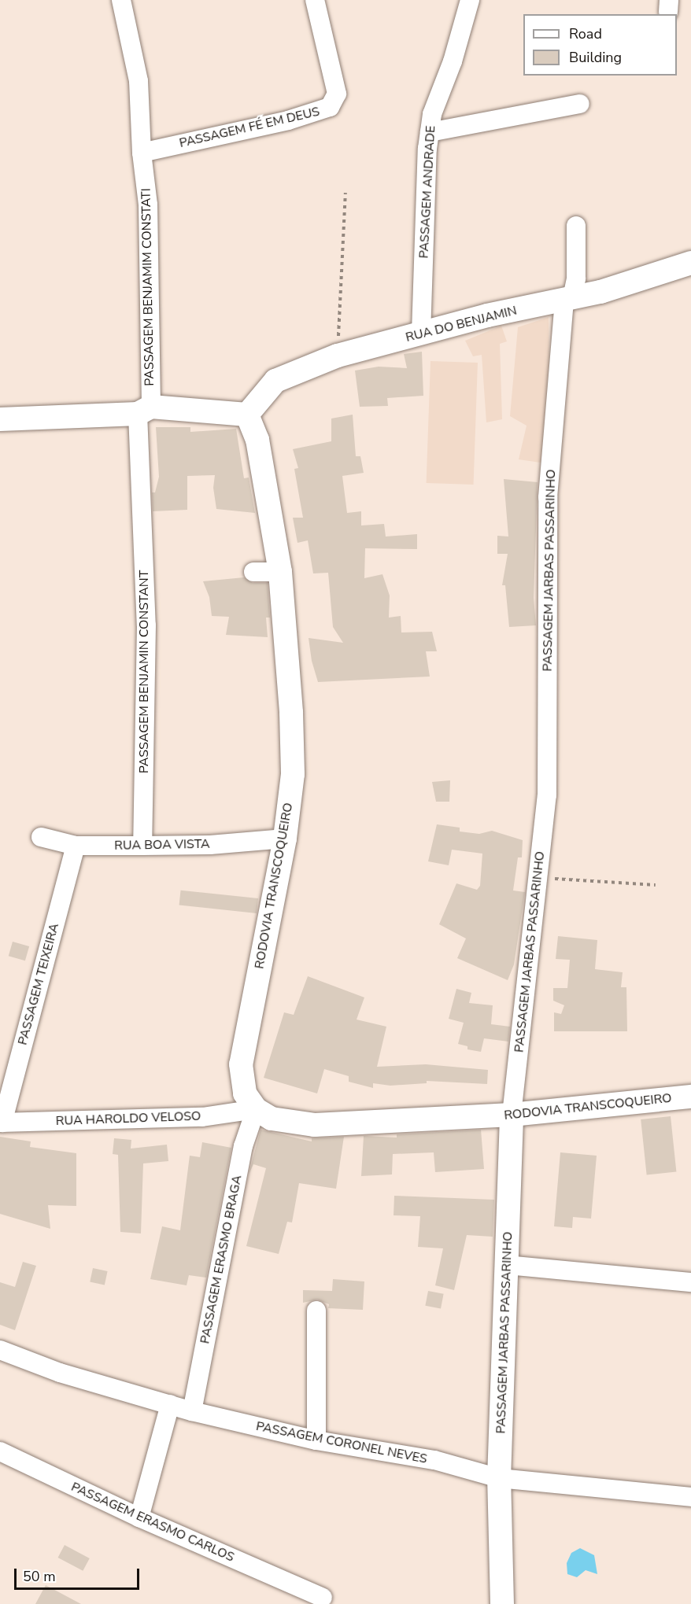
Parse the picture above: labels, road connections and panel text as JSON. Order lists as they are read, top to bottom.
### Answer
{
  "streets": {
    "main road": ["RUA DO BENJAMIN", "PASSAGEM JARBAS PASSARINHO", "RODOVIA TRANSCOQUEIRO"],
    "street": [
      "PASSAGEM FÉ EM DEUS",
      "PASSAGEM ANDRADE",
      "PASSAGEM BENJAMIM CONSTATI",
      "PASSAGEM BENJAMIN CONSTANT",
      "RUA BOA VISTA",
      "PASSAGEM TEIXEIRA",
      "RUA HAROLDO VELOSO",
      "PASSAGEM ERASMO BRAGA",
      "PASSAGEM CORONEL NEVES",
      "PASSAGEM ERASMO CARLOS"
    ]
  },
  "crossings": [
    ["PASSAGEM FÉ EM DEUS", "PASSAGEM BENJAMIM CONSTATI"],
    ["PASSAGEM ANDRADE", "RUA DO BENJAMIN"],
    ["PASSAGEM BENJAMIM CONSTATI", "PASSAGEM BENJAMIN CONSTANT"],
    ["RUA DO BENJAMIN", "PASSAGEM JARBAS PASSARINHO"],
    ["RUA DO BENJAMIN", "RODOVIA TRANSCOQUEIRO"],
    ["PASSAGEM JARBAS PASSARINHO", "RODOVIA TRANSCOQUEIRO"],
    ["PASSAGEM JARBAS PASSARINHO", "PASSAGEM CORONEL NEVES"],
    ["PASSAGEM BENJAMIN CONSTANT", "RUA BOA VISTA"],
    ["RUA BOA VISTA", "RODOVIA TRANSCOQUEIRO"],
    ["RUA BOA VISTA", "PASSAGEM TEIXEIRA"],
    ["RODOVIA TRANSCOQUEIRO", "RUA HAROLDO VELOSO"],
    ["RODOVIA TRANSCOQUEIRO", "PASSAGEM ERASMO BRAGA"],
    ["PASSAGEM TEIXEIRA", "RUA HAROLDO VELOSO"],
    ["RUA HAROLDO VELOSO", "PASSAGEM ERASMO BRAGA"],
    ["PASSAGEM ERASMO BRAGA", "PASSAGEM CORONEL NEVES"]
  ],
  "legend": ["Road", "Building"],
  "scale_bar": "50 m"
}
